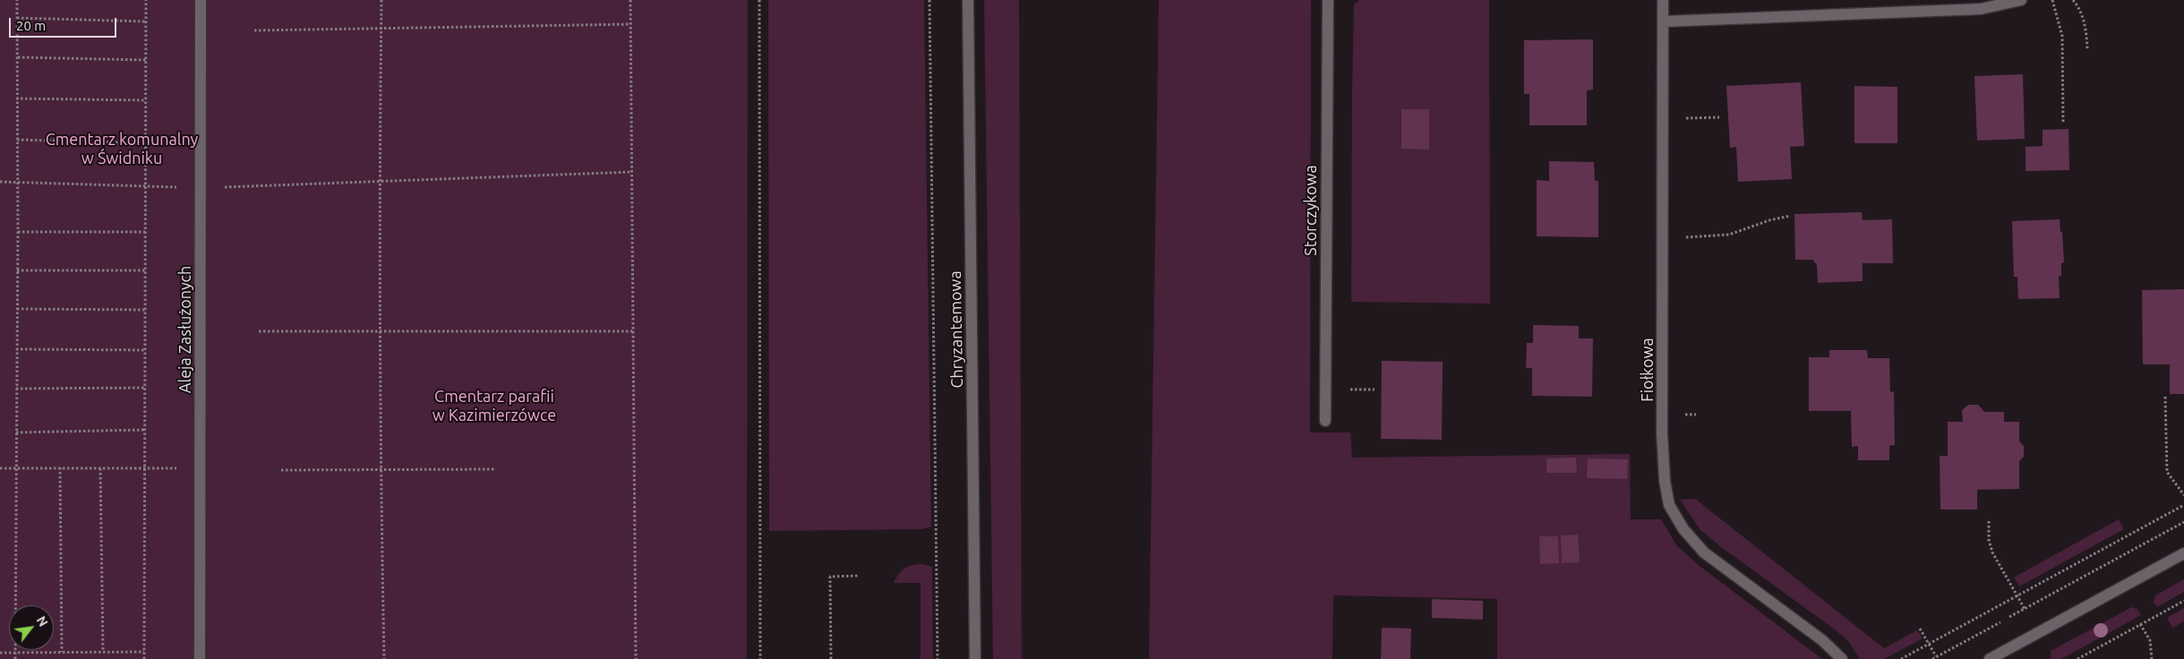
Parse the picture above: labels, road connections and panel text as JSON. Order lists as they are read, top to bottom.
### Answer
{
  "streets": {
    "street": [
      "Storczykowa",
      "Aleja Zasłużonych",
      "Chryzantemowa",
      "Fiołkowa"
    ]
  },
  "parks": ["Cmentarz komunalny w Świdniku", "Cmentarz parafii w Kazimierzówce"],
  "scale_bar": "20 m",
  "north": "top right"
}
